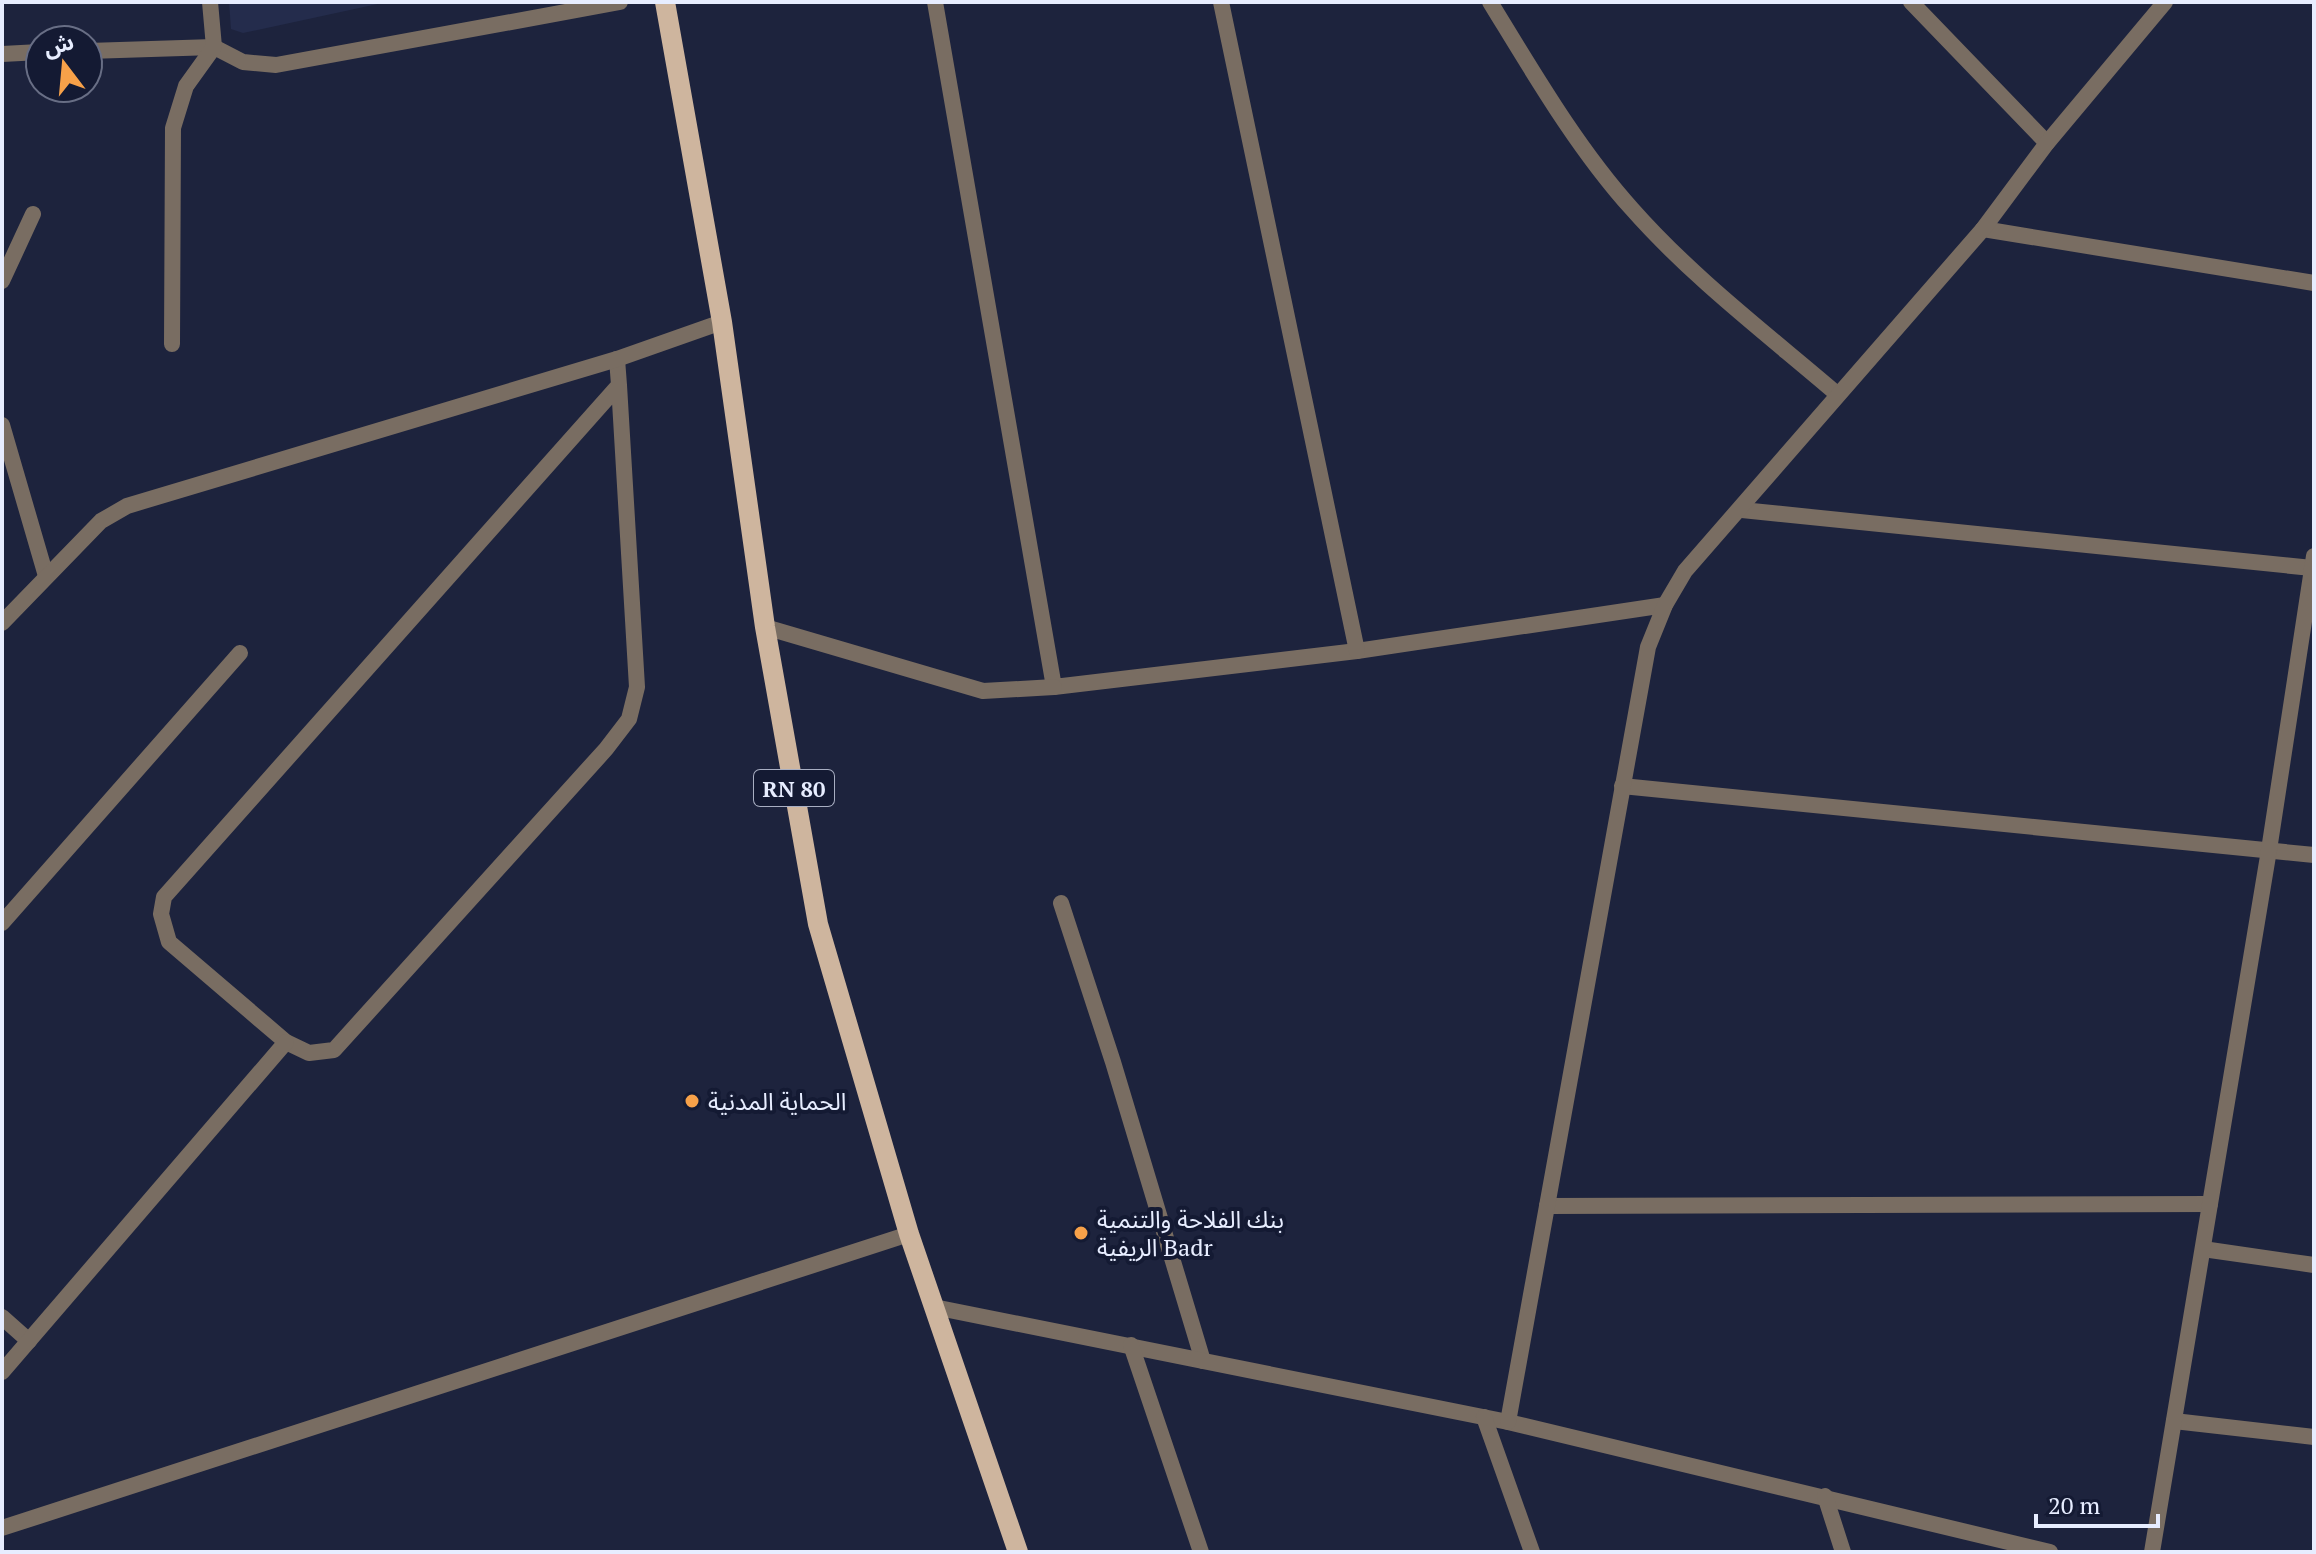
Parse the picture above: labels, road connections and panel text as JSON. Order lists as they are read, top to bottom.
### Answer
{
  "streets": {
    "main road": ["RN 80"]
  },
  "places": ["الحماية المدنية", "بنك الفلاحة والتنمية الريفية Badr"],
  "scale_bar": "20 m",
  "north": "top"
}
